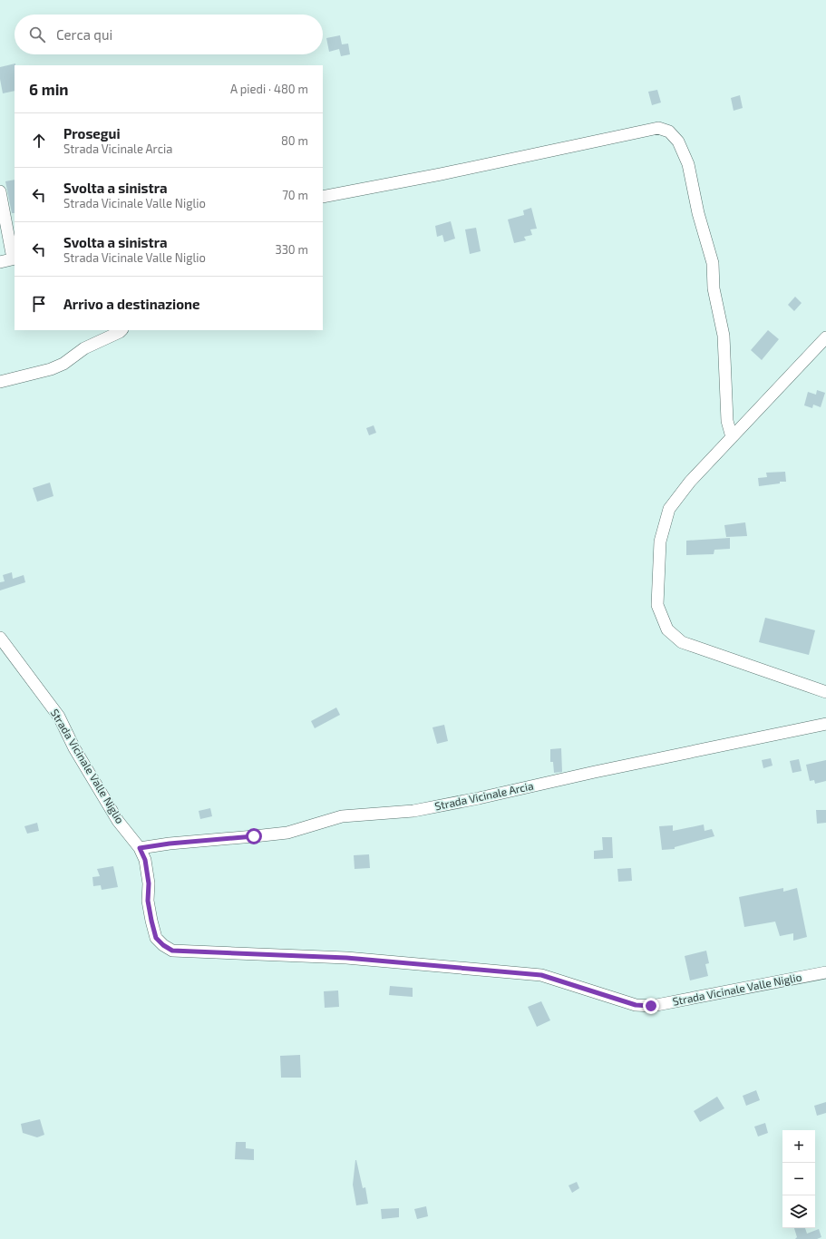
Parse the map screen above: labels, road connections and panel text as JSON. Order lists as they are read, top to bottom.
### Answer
{
  "streets": {
    "street": ["Strada Vicinale Valle Niglio", "Strada Vicinale Arcia"]
  },
  "crossings": [
    ["Strada Vicinale Valle Niglio", "Strada Vicinale Arcia"]
  ],
  "page": {
    "search": "Cerca qui",
    "heading": ["6 min", "A piedi · 480 m"],
    "list": [
      ["Prosegui", "Strada Vicinale Arcia", "80 m"],
      ["Svolta a sinistra", "Strada Vicinale Valle Niglio", "70 m"],
      ["Svolta a sinistra", "Strada Vicinale Valle Niglio", "330 m"],
      "Arrivo a destinazione"
    ],
    "map_buttons": ["+", "−"]
  }
}
